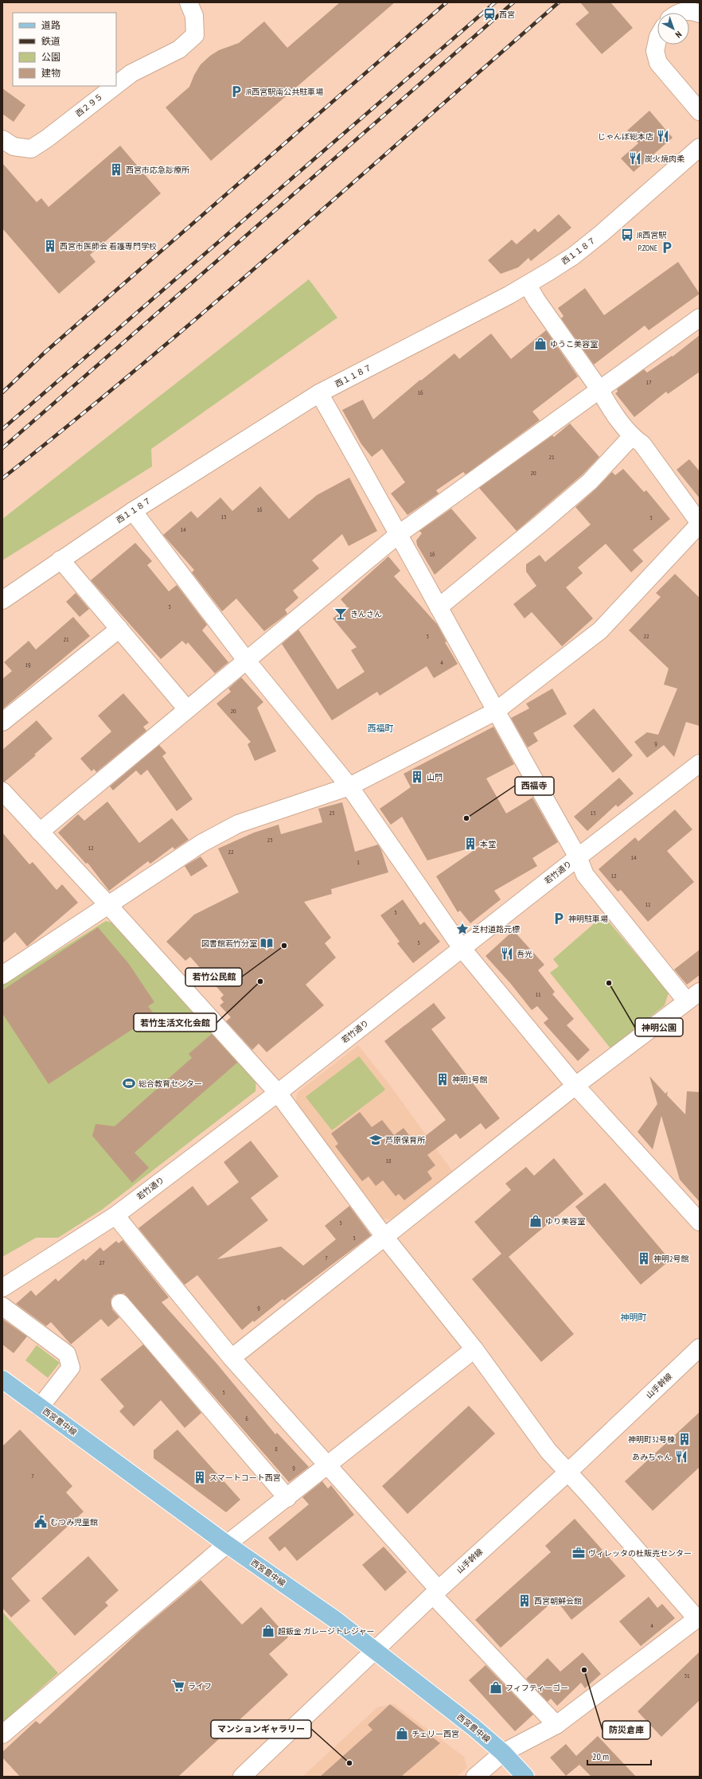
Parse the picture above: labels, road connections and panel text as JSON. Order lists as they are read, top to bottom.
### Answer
{
  "streets": {
    "main road": ["西宮豊中線"],
    "street": [
      "西２９５",
      "西１１８７",
      "若竹通り",
      "山手幹線"
    ]
  },
  "crossings": [
    ["山手幹線", "西宮豊中線"]
  ],
  "districts": ["西福町", "神明町"],
  "places": {
    "station": ["西宮"],
    "parking": ["JR西宮駅南公共駐車場", "P.ZONE", "神明駐車場"],
    "restaurant": [
      "じゃんぼ総本店",
      "炭火焼肉柔",
      "吾光",
      "あみちゃん"
    ],
    "building": [
      "西宮市応急診療所",
      "西宮市医師会 看護専門学校",
      "山門",
      "本堂",
      "神明1号館",
      "神明2号館",
      "神明町32号棟",
      "スマートコート西宮",
      "西宮朝鮮会館"
    ],
    "bus stop": ["JR西宮駅"],
    "shop": [
      "ゆうこ美容室",
      "ゆり美容室",
      "超鈑金 ガレージトレジャー",
      "フィフティーゴー",
      "チェリー西宮"
    ],
    "bar": ["きんさん"],
    "other": [
      "西福寺",
      "若竹公民館",
      "若竹生活文化会館",
      "神明公園",
      "防災倉庫",
      "マンションギャラリー"
    ],
    "place": ["芝村道路元標"],
    "library": ["図書館若竹分室"],
    "sports": ["総合教育センター"],
    "school or university": ["芦原保育所"],
    "public building": ["むつみ児童館"],
    "office": ["ヴィレッタの杜販売センター"],
    "supermarket": ["ライフ"]
  },
  "house_numbers": [
    "17",
    "16",
    "21",
    "20",
    "16",
    "15",
    "5",
    "14",
    "16",
    "3",
    "3",
    "22",
    "21",
    "4",
    "19",
    "20",
    "9",
    "25",
    "13",
    "23",
    "12",
    "22",
    "14",
    "1",
    "12",
    "11",
    "5",
    "5",
    "11",
    "18",
    "5",
    "5",
    "7",
    "27",
    "9",
    "5",
    "6",
    "8",
    "9",
    "7",
    "4",
    "31"
  ],
  "legend": [
    "道路",
    "鉄道",
    "公園",
    "建物"
  ],
  "scale_bar": "20 m",
  "north": "bottom right"
}
